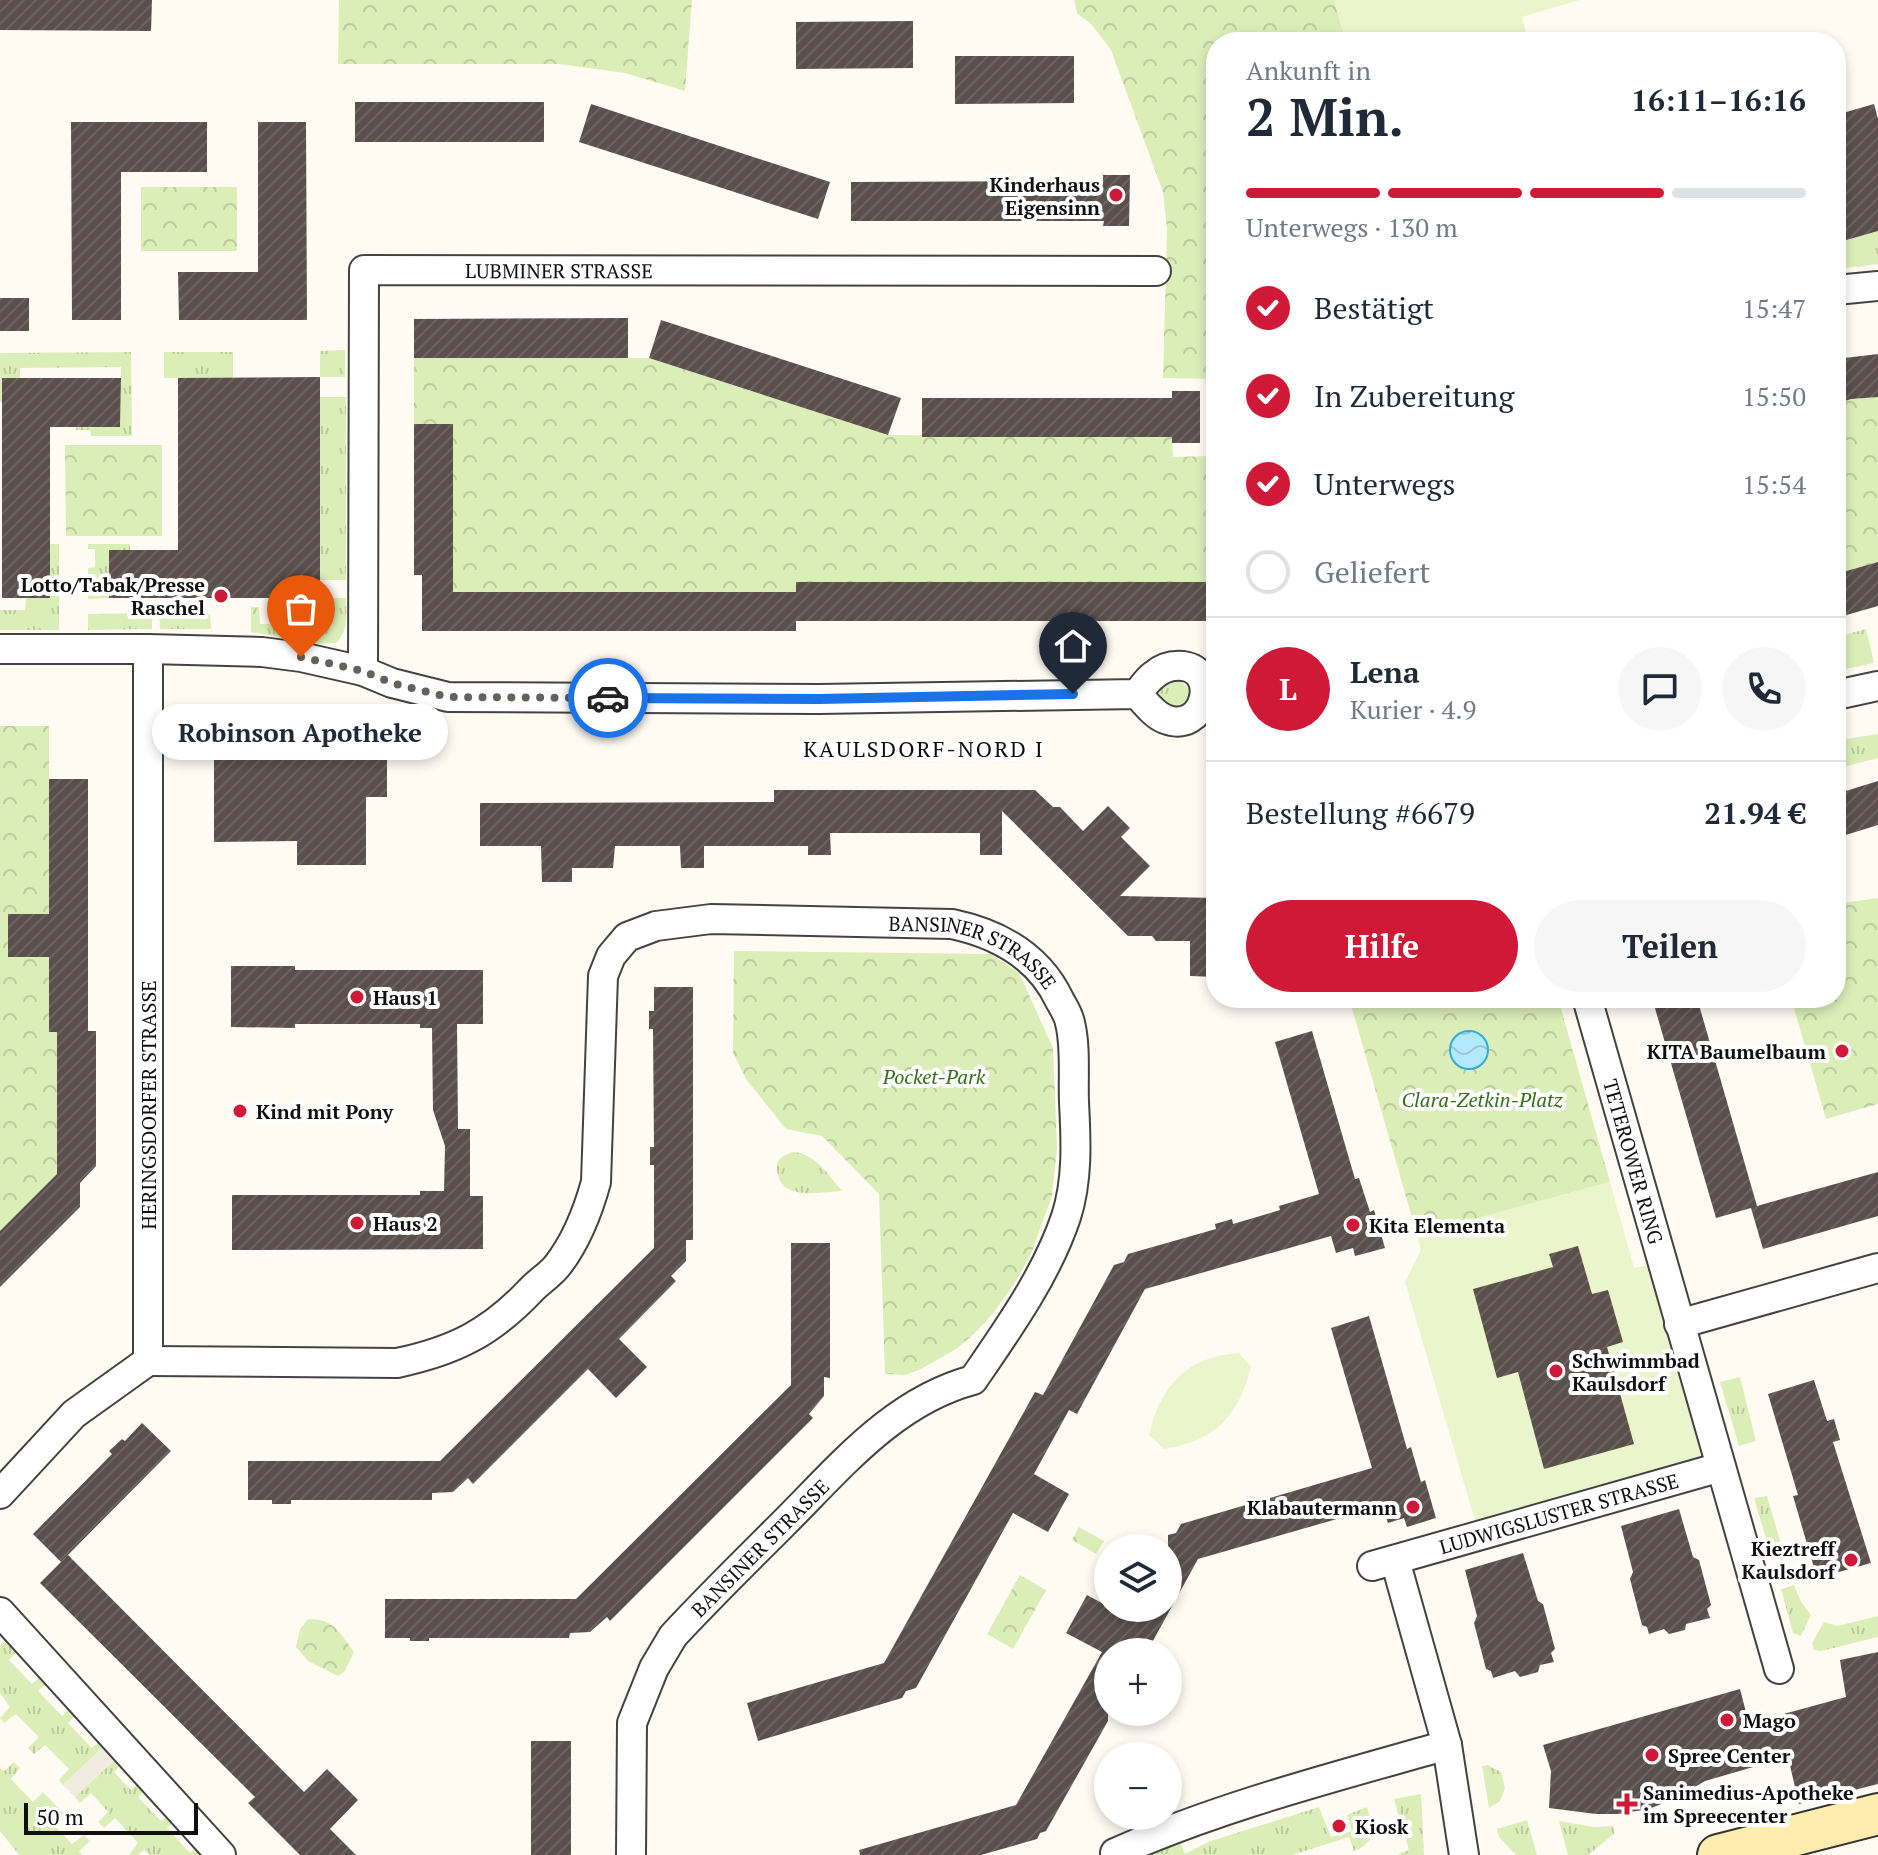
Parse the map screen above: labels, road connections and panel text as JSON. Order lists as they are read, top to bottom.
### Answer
{
  "streets": {
    "street": [
      "LUBMINER STRASSE",
      "BANSINER STRASSE",
      "HERINGSDORFER STRASSE",
      "TETEROWER RING",
      "LUDWIGSLUSTER STRASSE"
    ]
  },
  "crossings": [
    ["BANSINER STRASSE", "HERINGSDORFER STRASSE"],
    ["TETEROWER RING", "LUDWIGSLUSTER STRASSE"]
  ],
  "districts": ["KAULSDORF-NORD I"],
  "parks": ["Pocket-Park", "Clara-Zetkin-Platz"],
  "places": {
    "other": [
      "Kinderhaus Eigensinn",
      "Lotto/Tabak/Presse Raschel",
      "Robinson Apotheke",
      "Haus 1",
      "KITA Baumelbaum",
      "Kind mit Pony",
      "Haus 2",
      "Kita Elementa",
      "Schwimmbad Kaulsdorf",
      "Klabautermann",
      "Kieztreff Kaulsdorf",
      "Mago",
      "Spree Center",
      "Kiosk"
    ],
    "health": ["Sanimedius-Apotheke im Spreecenter"]
  },
  "scale_bar": "50 m",
  "page": {
    "heading": ["2 Min.", "Ankunft in", "16:11–16:16"],
    "panel": [
      "Lena",
      "Kurier · 4.9",
      "Bestellung #6679",
      "21.94 €"
    ],
    "bar": "Unterwegs · 130 m",
    "list": [
      ["Bestätigt", "15:47"],
      ["In Zubereitung", "15:50"],
      ["Unterwegs", "15:54"],
      "Geliefert"
    ],
    "round": "L",
    "bubble": "Robinson Apotheke",
    "buttons": ["Hilfe", "Teilen"],
    "map_buttons": ["+", "−"],
    "scale": "50 m"
  }
}
